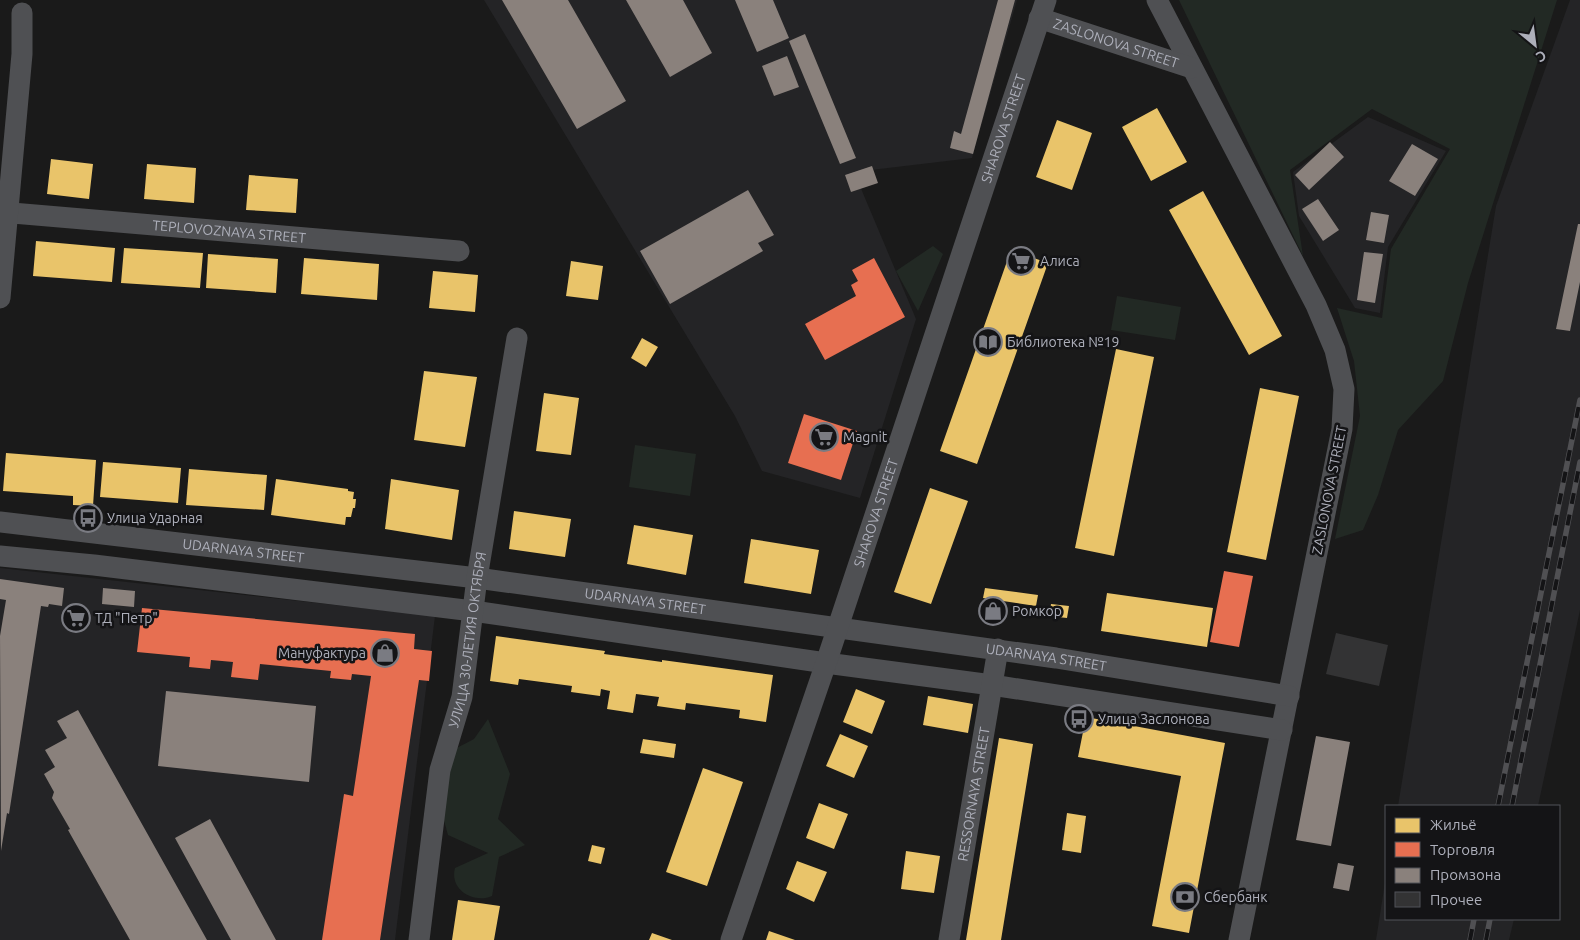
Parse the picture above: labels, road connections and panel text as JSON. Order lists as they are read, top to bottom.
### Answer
{
  "streets": {
    "street": [
      "ZASLONOVA STREET",
      "SHAROVA STREET",
      "TEPLOVOZNAYA STREET",
      "UDARNAYA STREET",
      "УЛИЦА 30-ЛЕТИЯ ОКТЯБРЯ",
      "RESSORNAYA STREET"
    ]
  },
  "crossings": [
    ["ZASLONOVA STREET", "SHAROVA STREET"],
    ["ZASLONOVA STREET", "UDARNAYA STREET"],
    ["SHAROVA STREET", "UDARNAYA STREET"],
    ["UDARNAYA STREET", "УЛИЦА 30-ЛЕТИЯ ОКТЯБРЯ"],
    ["UDARNAYA STREET", "RESSORNAYA STREET"]
  ],
  "places": {
    "supermarket": ["Алиса", "Magnit", "ТД \"Петр\""],
    "library": ["Библиотека №19"],
    "bus stop": ["Улица Ударная", "Улица Заслонова"],
    "shop": ["Ромкор", "Мануфактура"],
    "bank": ["Сбербанк"]
  },
  "legend": [
    "Жильё",
    "Торговля",
    "Промзона",
    "Прочее"
  ],
  "north": "bottom right"
}
